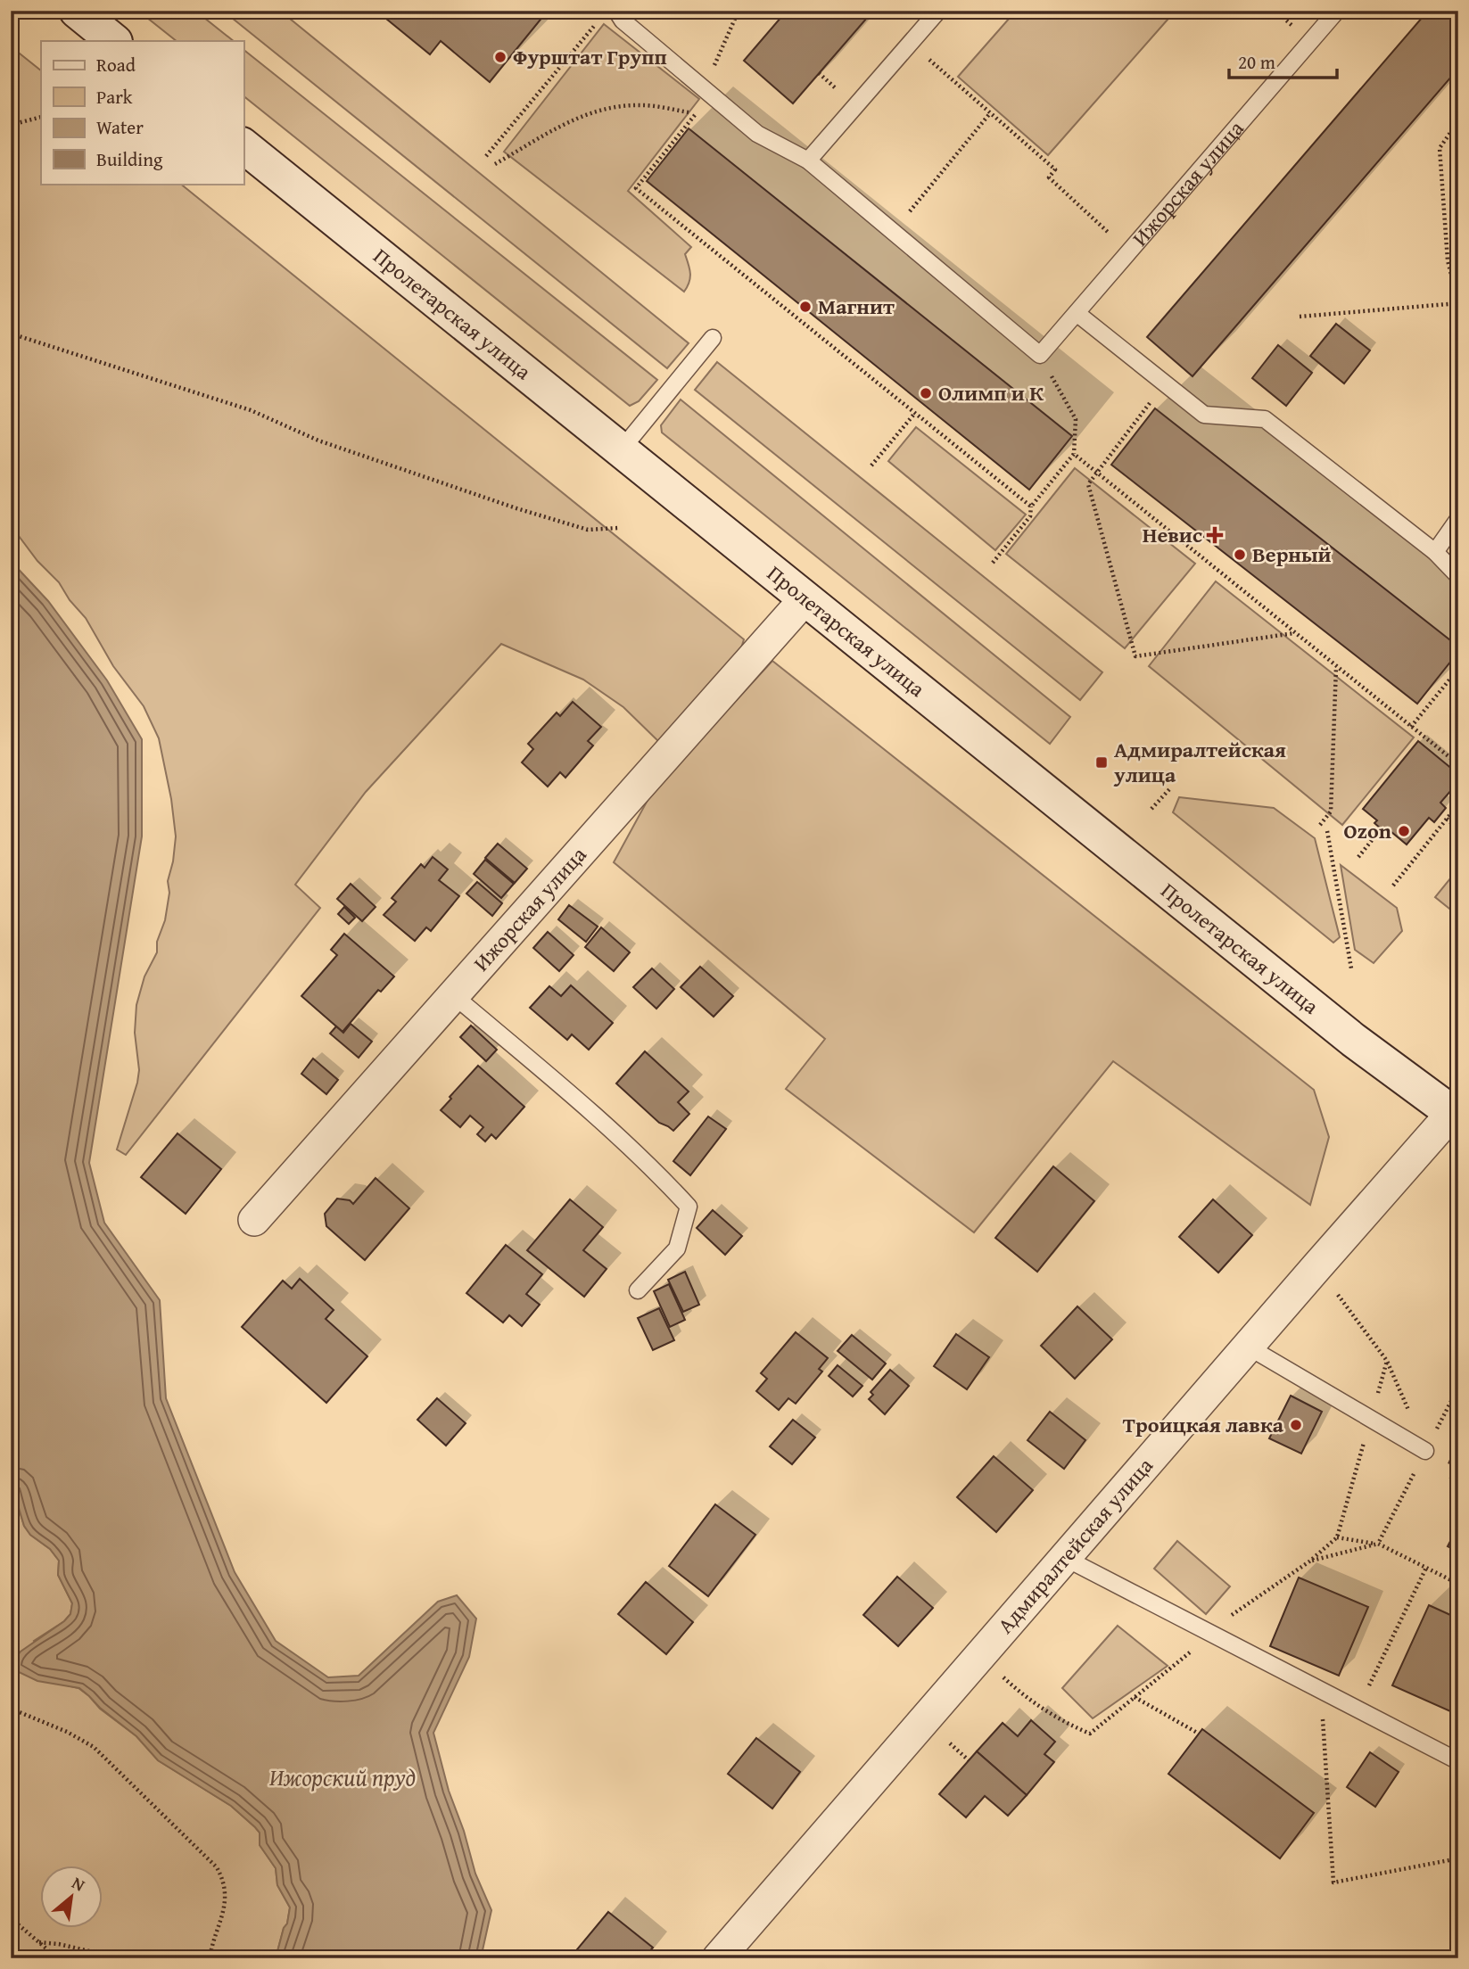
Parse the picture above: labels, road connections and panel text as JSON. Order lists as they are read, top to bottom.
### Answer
{
  "streets": {
    "main road": ["Пролетарская улица"],
    "street": ["Ижорская улица", "Адмиралтейская улица"]
  },
  "crossings": [
    ["Ижорская улица", "Пролетарская улица"],
    ["Пролетарская улица", "Адмиралтейская улица"]
  ],
  "water": ["Ижорский пруд"],
  "places": {
    "other": [
      "Фурштат Групп",
      "Магнит",
      "Олимп и К",
      "Верный",
      "Ozon",
      "Троицкая лавка"
    ],
    "health": ["Невис"],
    "transit": ["Адмиралтейская улица"]
  },
  "legend": [
    "Road",
    "Park",
    "Water",
    "Building"
  ],
  "scale_bar": "20 m",
  "north": "top right"
}
